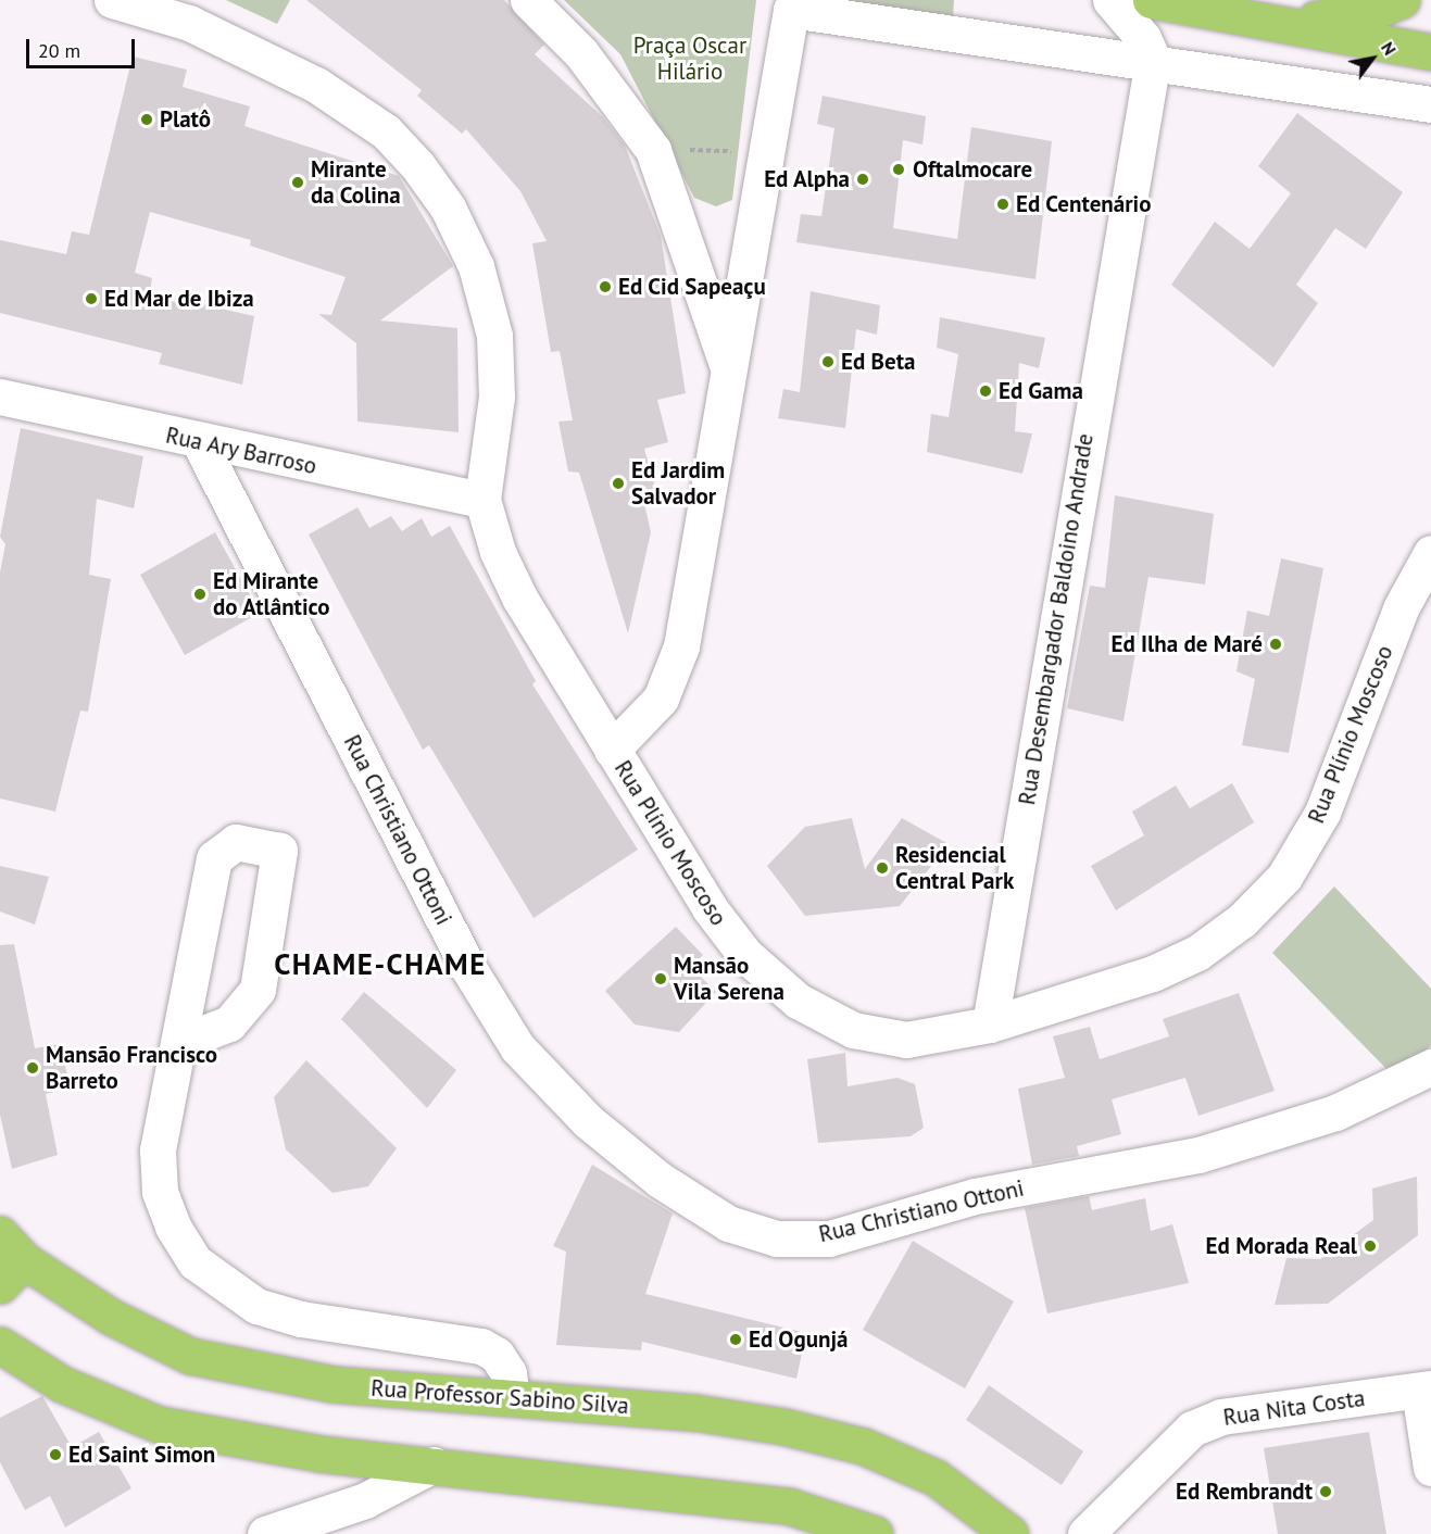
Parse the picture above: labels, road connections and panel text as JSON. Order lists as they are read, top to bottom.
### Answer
{
  "streets": {
    "main road": ["Rua Professor Sabino Silva"],
    "street": [
      "Rua Ary Barroso",
      "Rua Desembargador Baldoino Andrade",
      "Rua Plínio Moscoso",
      "Rua Christiano Ottoni",
      "Rua Nita Costa"
    ]
  },
  "crossings": [
    ["Rua Ary Barroso", "Rua Plínio Moscoso"],
    ["Rua Ary Barroso", "Rua Christiano Ottoni"],
    ["Rua Desembargador Baldoino Andrade", "Rua Plínio Moscoso"]
  ],
  "districts": ["CHAME-CHAME"],
  "parks": ["Praça Oscar Hilário"],
  "places": [
    "Platô",
    "Oftalmocare",
    "Ed Alpha",
    "Mirante da Colina",
    "Ed Centenário",
    "Ed Cid Sapeaçu",
    "Ed Mar de Ibiza",
    "Ed Beta",
    "Ed Gama",
    "Ed Jardim Salvador",
    "Ed Mirante do Atlântico",
    "Ed Ilha de Maré",
    "Residencial Central Park",
    "Mansão Vila Serena",
    "Mansão Francisco Barreto",
    "Ed Morada Real",
    "Ed Ogunjá",
    "Ed Saint Simon",
    "Ed Rembrandt"
  ],
  "scale_bar": "20 m",
  "north": "top right"
}
